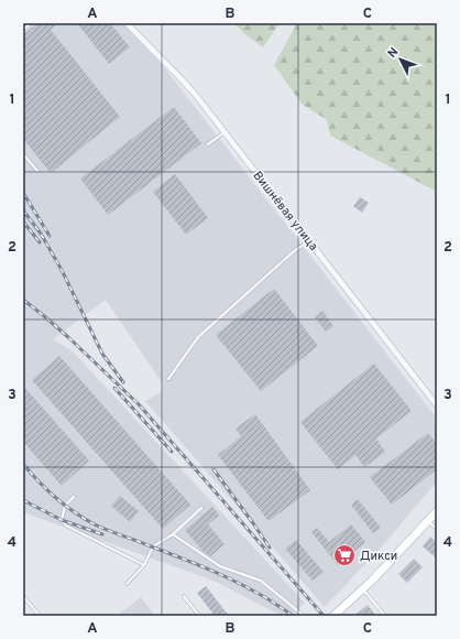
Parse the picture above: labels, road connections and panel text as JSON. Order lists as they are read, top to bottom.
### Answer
{
  "streets": {
    "street": ["Вишнёвая улица"]
  },
  "places": {
    "supermarket": ["Дикси"]
  },
  "north": "top left",
  "grid": {
    "columns": ["A", "B", "C"],
    "rows": [
      "1",
      "2",
      "3",
      "4"
    ]
  }
}
